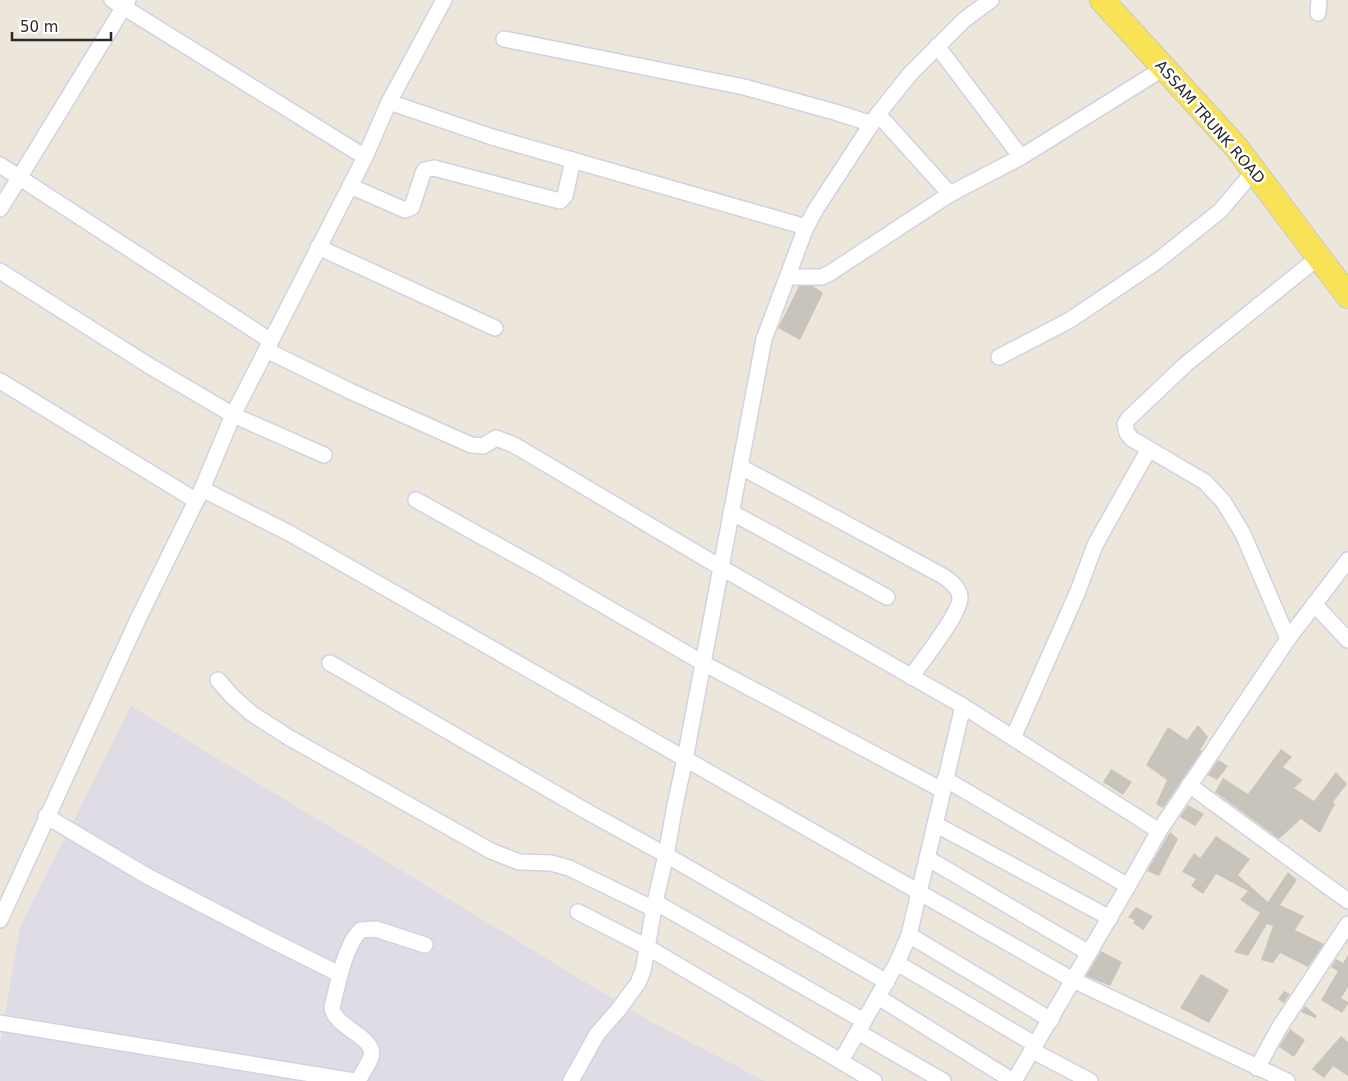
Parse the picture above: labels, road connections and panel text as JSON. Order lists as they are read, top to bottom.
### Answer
{
  "streets": {
    "main road": ["ASSAM TRUNK ROAD"]
  },
  "scale_bar": "50 m"
}
